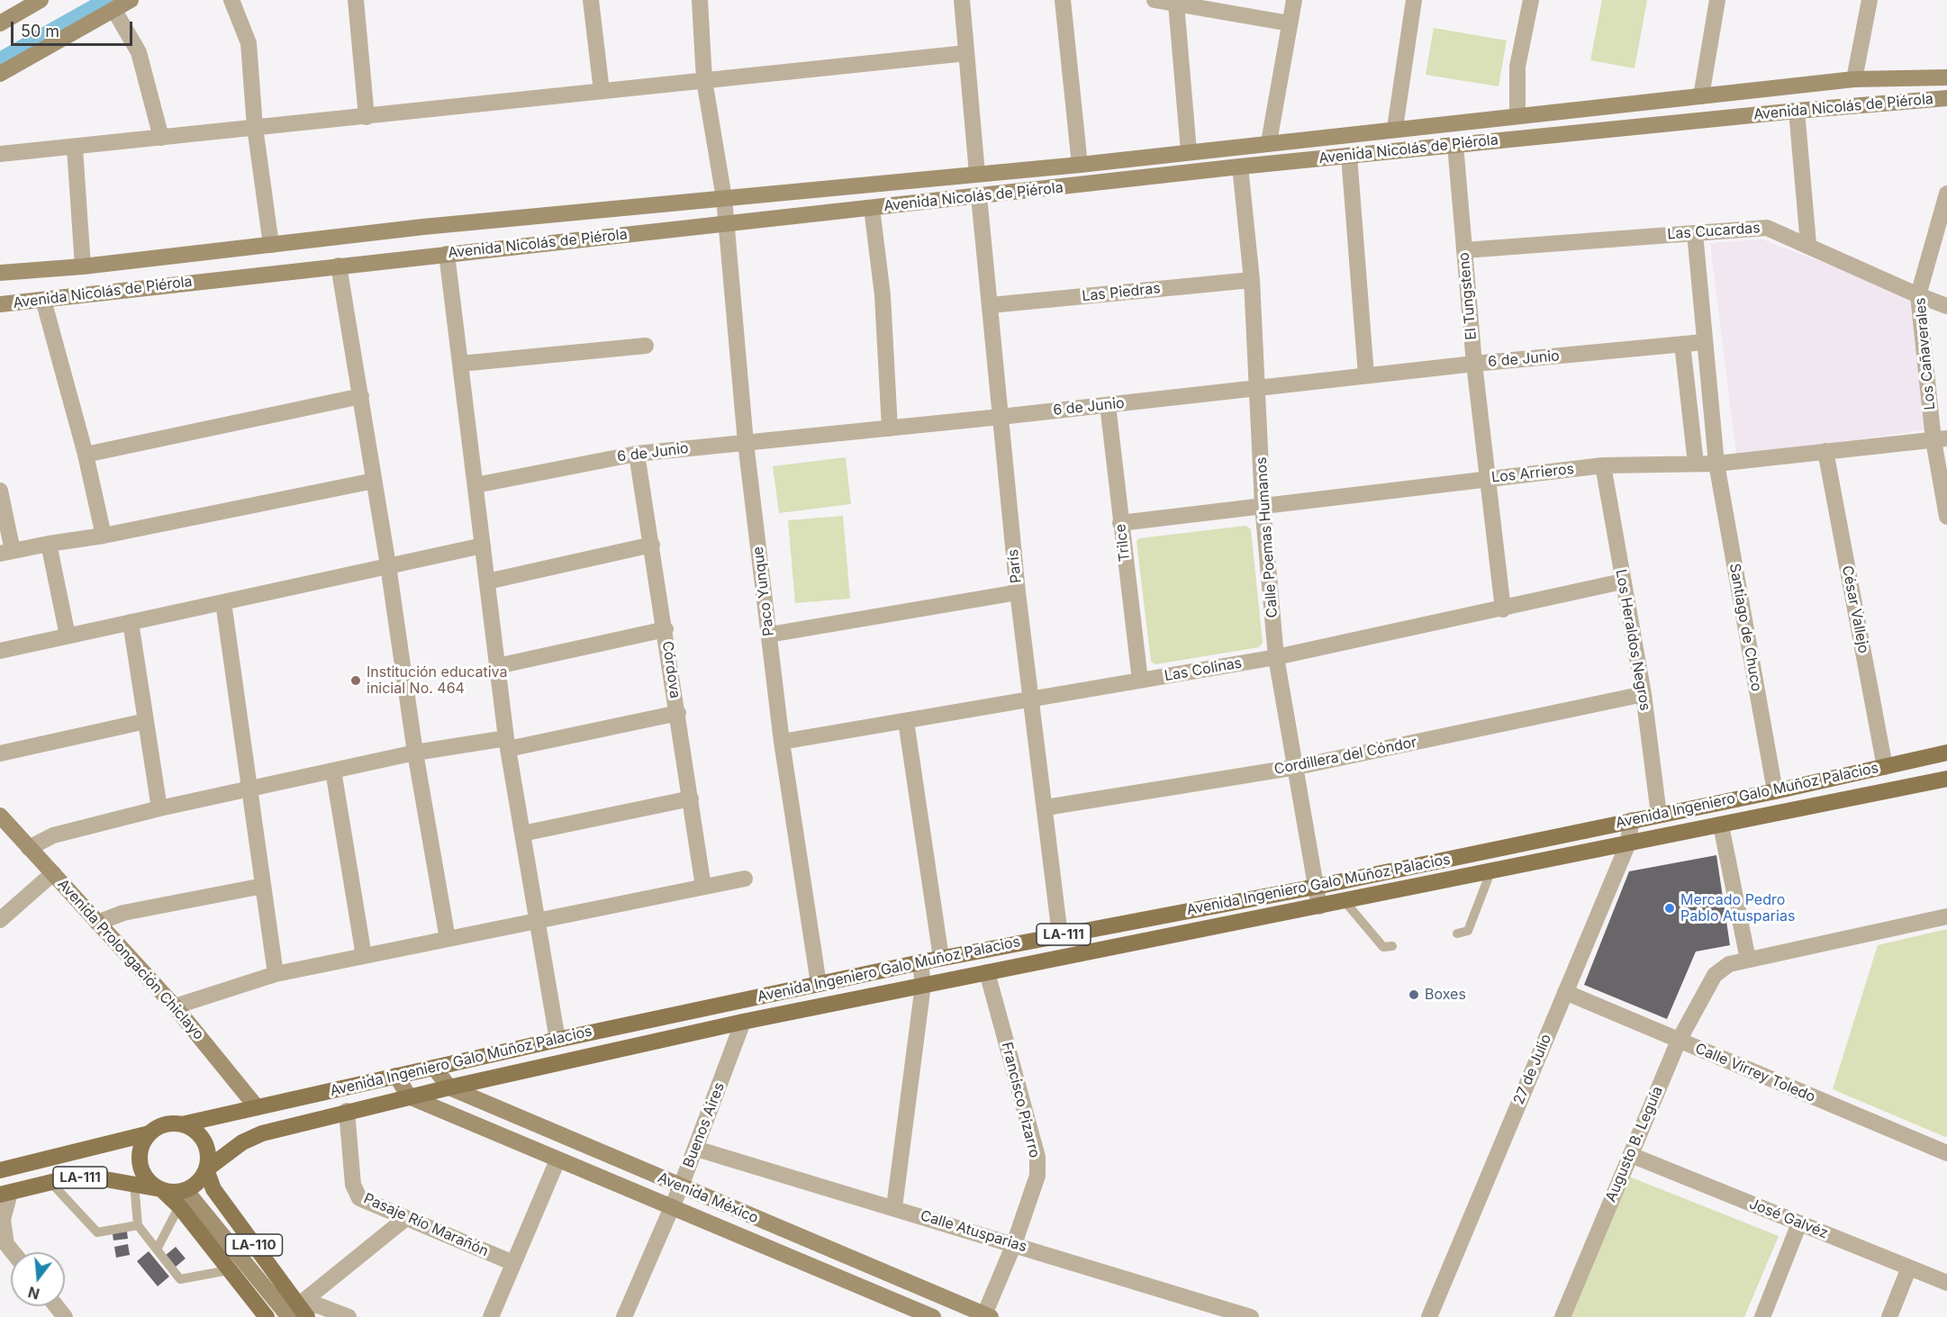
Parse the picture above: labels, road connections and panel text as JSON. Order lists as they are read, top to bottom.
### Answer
{
  "streets": {
    "main road": ["Avenida Ingeniero Galo Muñoz Palacios", "LA-111", "LA-110"],
    "street": [
      "Avenida Nicolás de Piérola",
      "Las Cucardas",
      "Las Piedras",
      "El Tungsteno",
      "Los Cañaverales",
      "6 de Junio",
      "Los Arrieros",
      "Calle Poemas Humanos",
      "Trilce",
      "París",
      "Paco Yunque",
      "César Vallejo",
      "Santiago de Chuco",
      "Los Heraldos Negros",
      "Córdova",
      "Las Colinas",
      "Cordillera del Cóndor",
      "Avenida Prolongación Chiclayo",
      "27 de Julio",
      "Calle Virrey Toledo",
      "Francisco Pizarro",
      "Buenos Aires",
      "Augusto B. Leguía",
      "Avenida México",
      "José Galvéz",
      "Pasaje Río Marañón",
      "Calle Atusparias"
    ]
  },
  "crossings": [
    ["Avenida Nicolás de Piérola", "El Tungsteno"],
    ["Avenida Nicolás de Piérola", "Calle Poemas Humanos"],
    ["Avenida Nicolás de Piérola", "París"],
    ["Avenida Nicolás de Piérola", "Paco Yunque"],
    ["Las Cucardas", "El Tungsteno"],
    ["Las Cucardas", "Los Cañaverales"],
    ["Las Cucardas", "Santiago de Chuco"],
    ["Las Piedras", "Calle Poemas Humanos"],
    ["Las Piedras", "París"],
    ["El Tungsteno", "6 de Junio"],
    ["El Tungsteno", "Los Arrieros"],
    ["El Tungsteno", "Las Colinas"],
    ["Los Cañaverales", "Los Arrieros"],
    ["6 de Junio", "Calle Poemas Humanos"],
    ["6 de Junio", "Trilce"],
    ["6 de Junio", "París"],
    ["6 de Junio", "Paco Yunque"],
    ["6 de Junio", "Santiago de Chuco"],
    ["6 de Junio", "Córdova"],
    ["Los Arrieros", "Calle Poemas Humanos"],
    ["Los Arrieros", "Trilce"],
    ["Los Arrieros", "César Vallejo"],
    ["Los Arrieros", "Santiago de Chuco"],
    ["Los Arrieros", "Los Heraldos Negros"],
    ["Calle Poemas Humanos", "Las Colinas"],
    ["Calle Poemas Humanos", "Cordillera del Cóndor"],
    ["Calle Poemas Humanos", "Avenida Ingeniero Galo Muñoz Palacios"],
    ["Trilce", "Las Colinas"],
    ["París", "Las Colinas"],
    ["París", "Cordillera del Cóndor"],
    ["París", "Avenida Ingeniero Galo Muñoz Palacios"],
    ["Paco Yunque", "Las Colinas"],
    ["Paco Yunque", "Avenida Ingeniero Galo Muñoz Palacios"],
    ["César Vallejo", "Avenida Ingeniero Galo Muñoz Palacios"],
    ["Santiago de Chuco", "Avenida Ingeniero Galo Muñoz Palacios"],
    ["Los Heraldos Negros", "Las Colinas"],
    ["Los Heraldos Negros", "Cordillera del Cóndor"],
    ["Los Heraldos Negros", "Avenida Ingeniero Galo Muñoz Palacios"],
    ["Avenida Ingeniero Galo Muñoz Palacios", "LA-111"],
    ["Avenida Ingeniero Galo Muñoz Palacios", "Avenida Prolongación Chiclayo"],
    ["Avenida Ingeniero Galo Muñoz Palacios", "27 de Julio"],
    ["Avenida Ingeniero Galo Muñoz Palacios", "Francisco Pizarro"],
    ["Avenida Ingeniero Galo Muñoz Palacios", "Buenos Aires"],
    ["Avenida Ingeniero Galo Muñoz Palacios", "Avenida México"],
    ["Avenida Ingeniero Galo Muñoz Palacios", "Pasaje Río Marañón"],
    ["Avenida Ingeniero Galo Muñoz Palacios", "LA-110"],
    ["LA-111", "LA-110"],
    ["27 de Julio", "Calle Virrey Toledo"],
    ["Calle Virrey Toledo", "Augusto B. Leguía"],
    ["Francisco Pizarro", "Avenida México"],
    ["Francisco Pizarro", "Calle Atusparias"],
    ["Buenos Aires", "Avenida México"],
    ["Buenos Aires", "Calle Atusparias"],
    ["Augusto B. Leguía", "José Galvéz"]
  ],
  "places": ["Institución educativa inicial No. 464", "Mercado Pedro Pablo Atusparias", "Boxes"],
  "scale_bar": "50 m",
  "north": "bottom"
}
